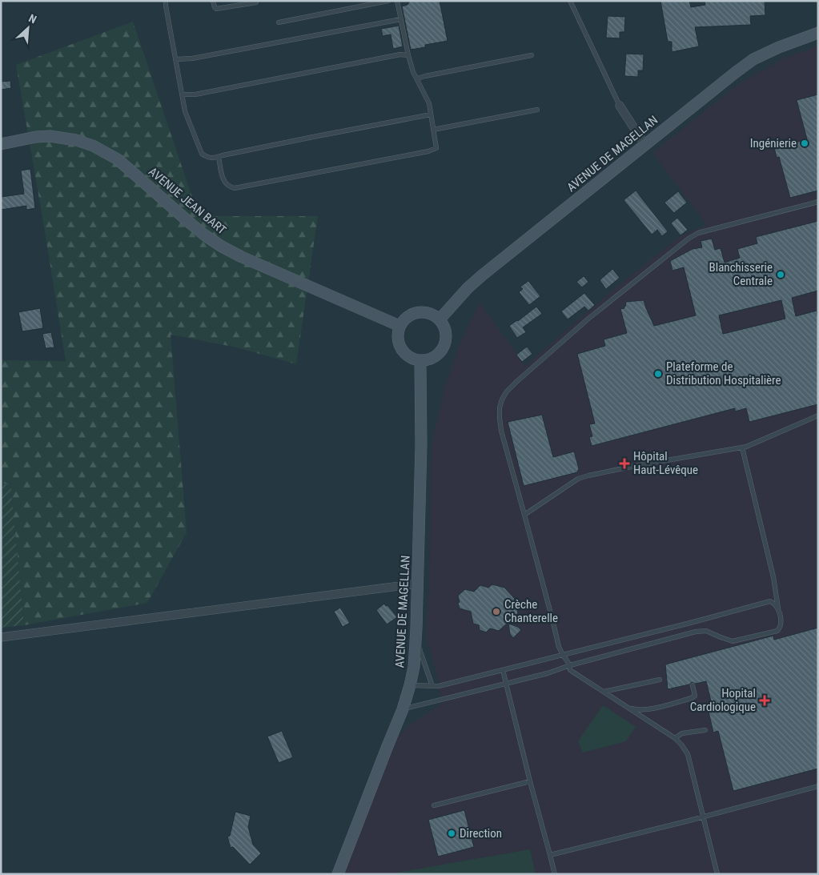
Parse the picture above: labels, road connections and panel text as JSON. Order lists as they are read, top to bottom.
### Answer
{
  "streets": {
    "street": ["AVENUE DE MAGELLAN", "AVENUE JEAN BART"]
  },
  "crossings": [
    ["AVENUE DE MAGELLAN", "AVENUE JEAN BART"]
  ],
  "places": {
    "other": [
      "Ingénierie",
      "Blanchisserie Centrale",
      "Plateforme de Distribution Hospitalière",
      "Crèche Chanterelle",
      "Direction"
    ],
    "health": ["Hôpital Haut-Lévêque", "Hopital Cardiologique"]
  },
  "north": "top right"
}
